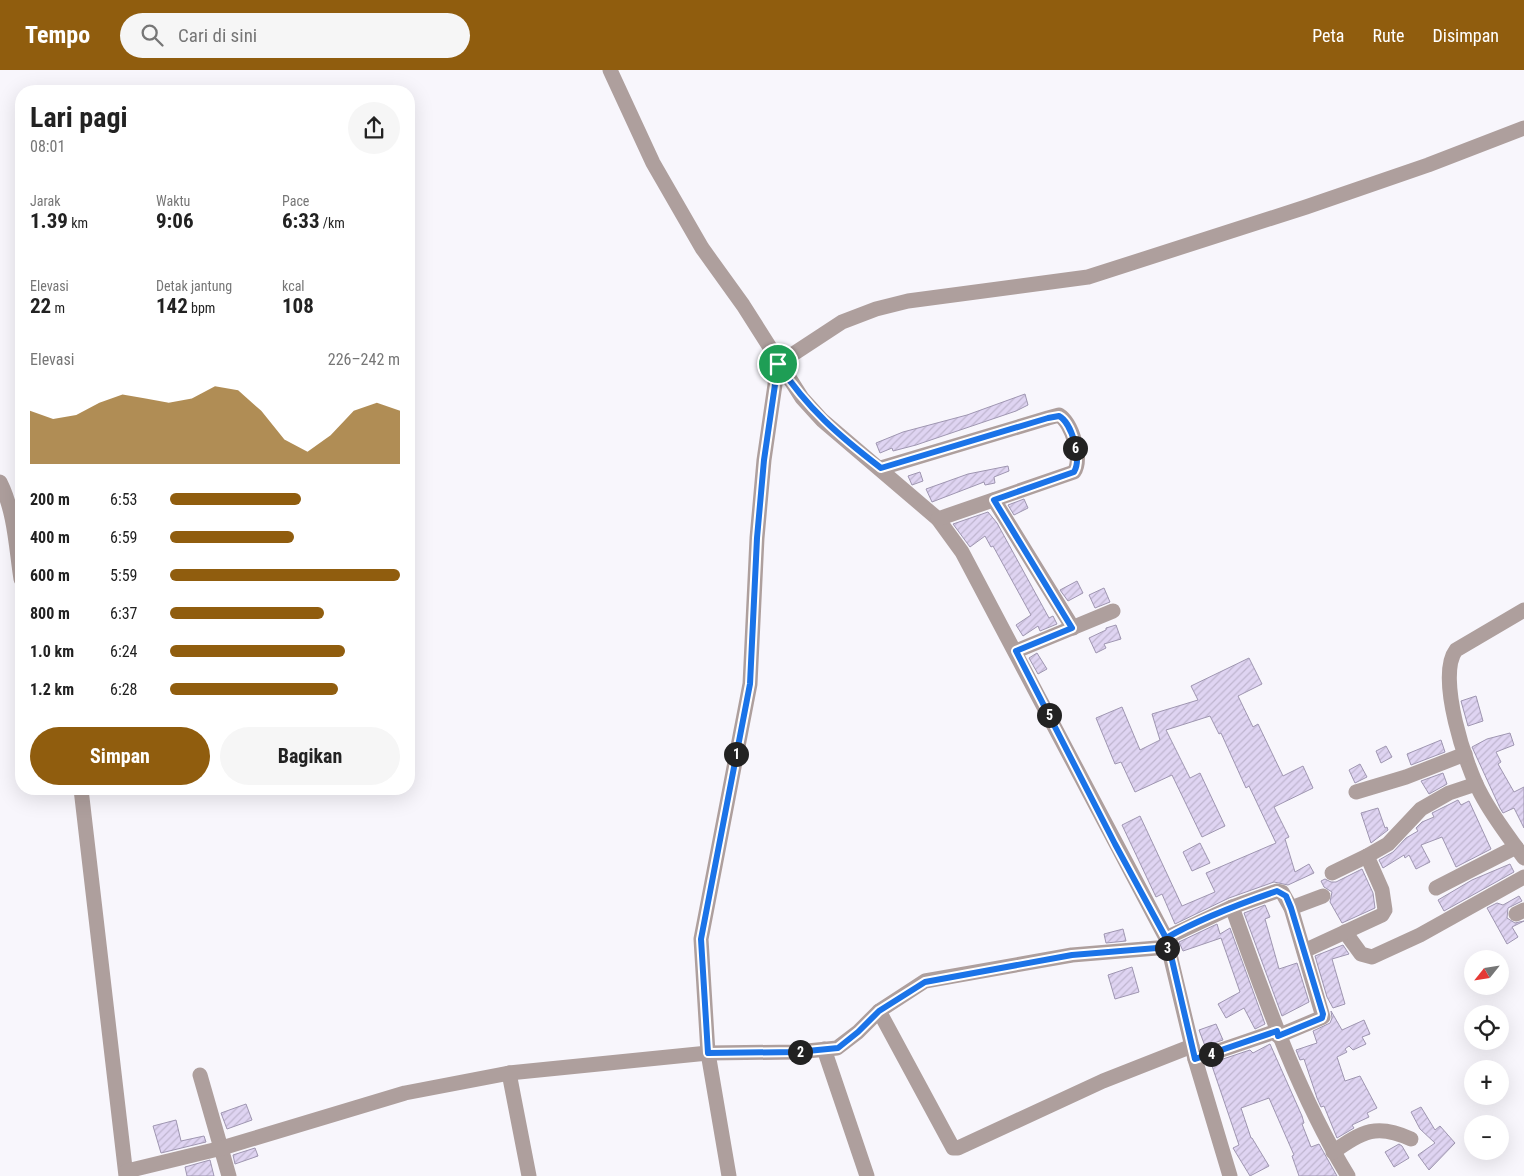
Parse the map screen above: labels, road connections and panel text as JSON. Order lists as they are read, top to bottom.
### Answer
{
  "north": "bottom left",
  "page": {
    "header": "Tempo",
    "search": "Cari di sini",
    "nav": ["Peta", "Rute", "Disimpan"],
    "heading": ["Lari pagi", "08:01"],
    "stats": [
      ["Jarak", "1.39 km"],
      ["Waktu", "9:06"],
      ["Pace", "6:33 /km"],
      ["Elevasi", "22 m"],
      ["Detak jantung", "142 bpm"],
      ["kcal", "108"]
    ],
    "chart": ["Elevasi", "226–242 m"],
    "pins": [
      "6",
      "5",
      "1",
      "3",
      "2",
      "4"
    ],
    "list": [
      {
        "name": "200 m",
        "note": "6:53"
      },
      {
        "name": "400 m",
        "note": "6:59"
      },
      {
        "name": "600 m",
        "note": "5:59"
      },
      {
        "name": "800 m",
        "note": "6:37"
      },
      {
        "name": "1.0 km",
        "note": "6:24"
      },
      {
        "name": "1.2 km",
        "note": "6:28"
      }
    ],
    "buttons": ["Simpan", "Bagikan"],
    "map_buttons": ["+", "−"]
  }
}
